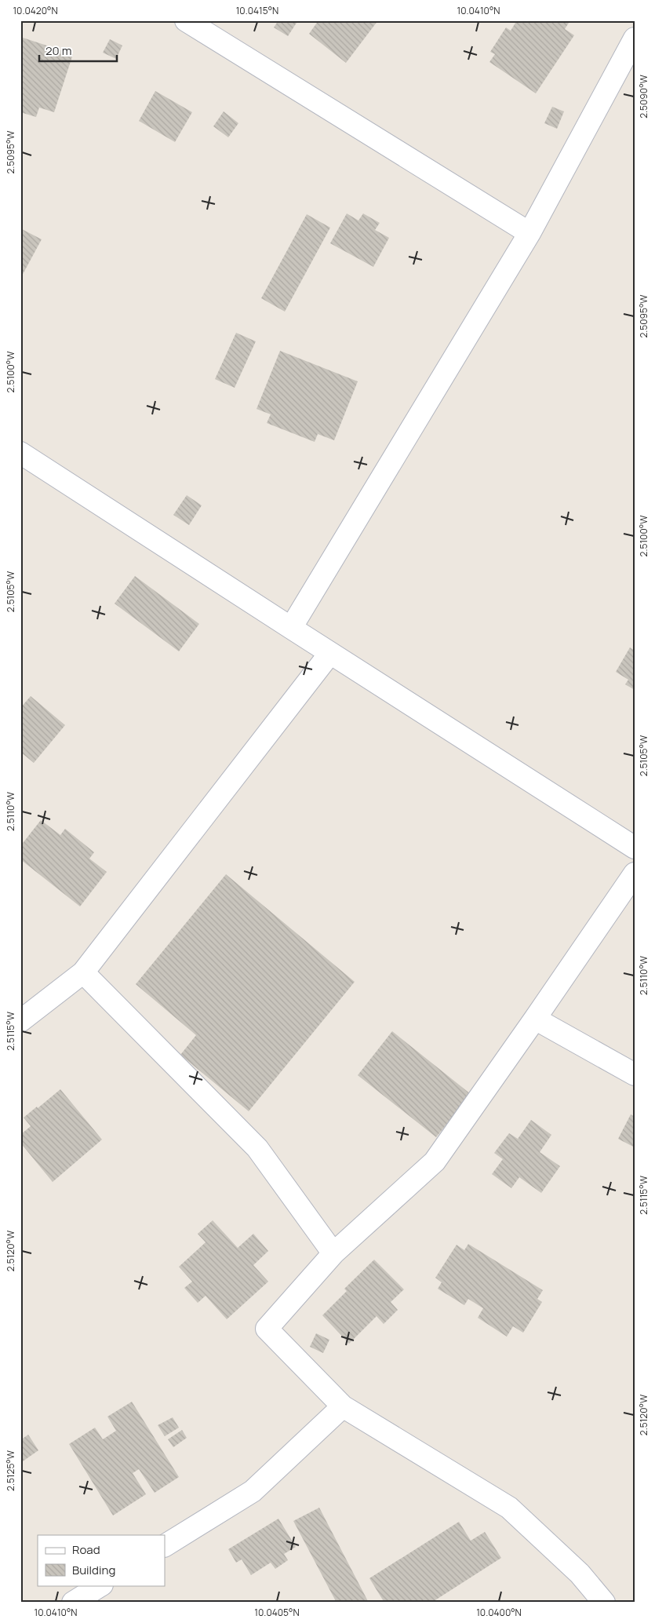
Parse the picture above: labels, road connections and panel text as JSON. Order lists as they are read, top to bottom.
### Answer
{
  "legend": ["Road", "Building"],
  "scale_bar": "20 m",
  "coordinates": [
    "10.0420°N",
    "10.0415°N",
    "10.0410°N",
    "2.5090°W",
    "2.5095°W",
    "2.5100°W",
    "2.5105°W",
    "2.5110°W",
    "2.5115°W",
    "2.5120°W",
    "2.5125°W",
    "10.0405°N",
    "10.0400°N"
  ]
}
